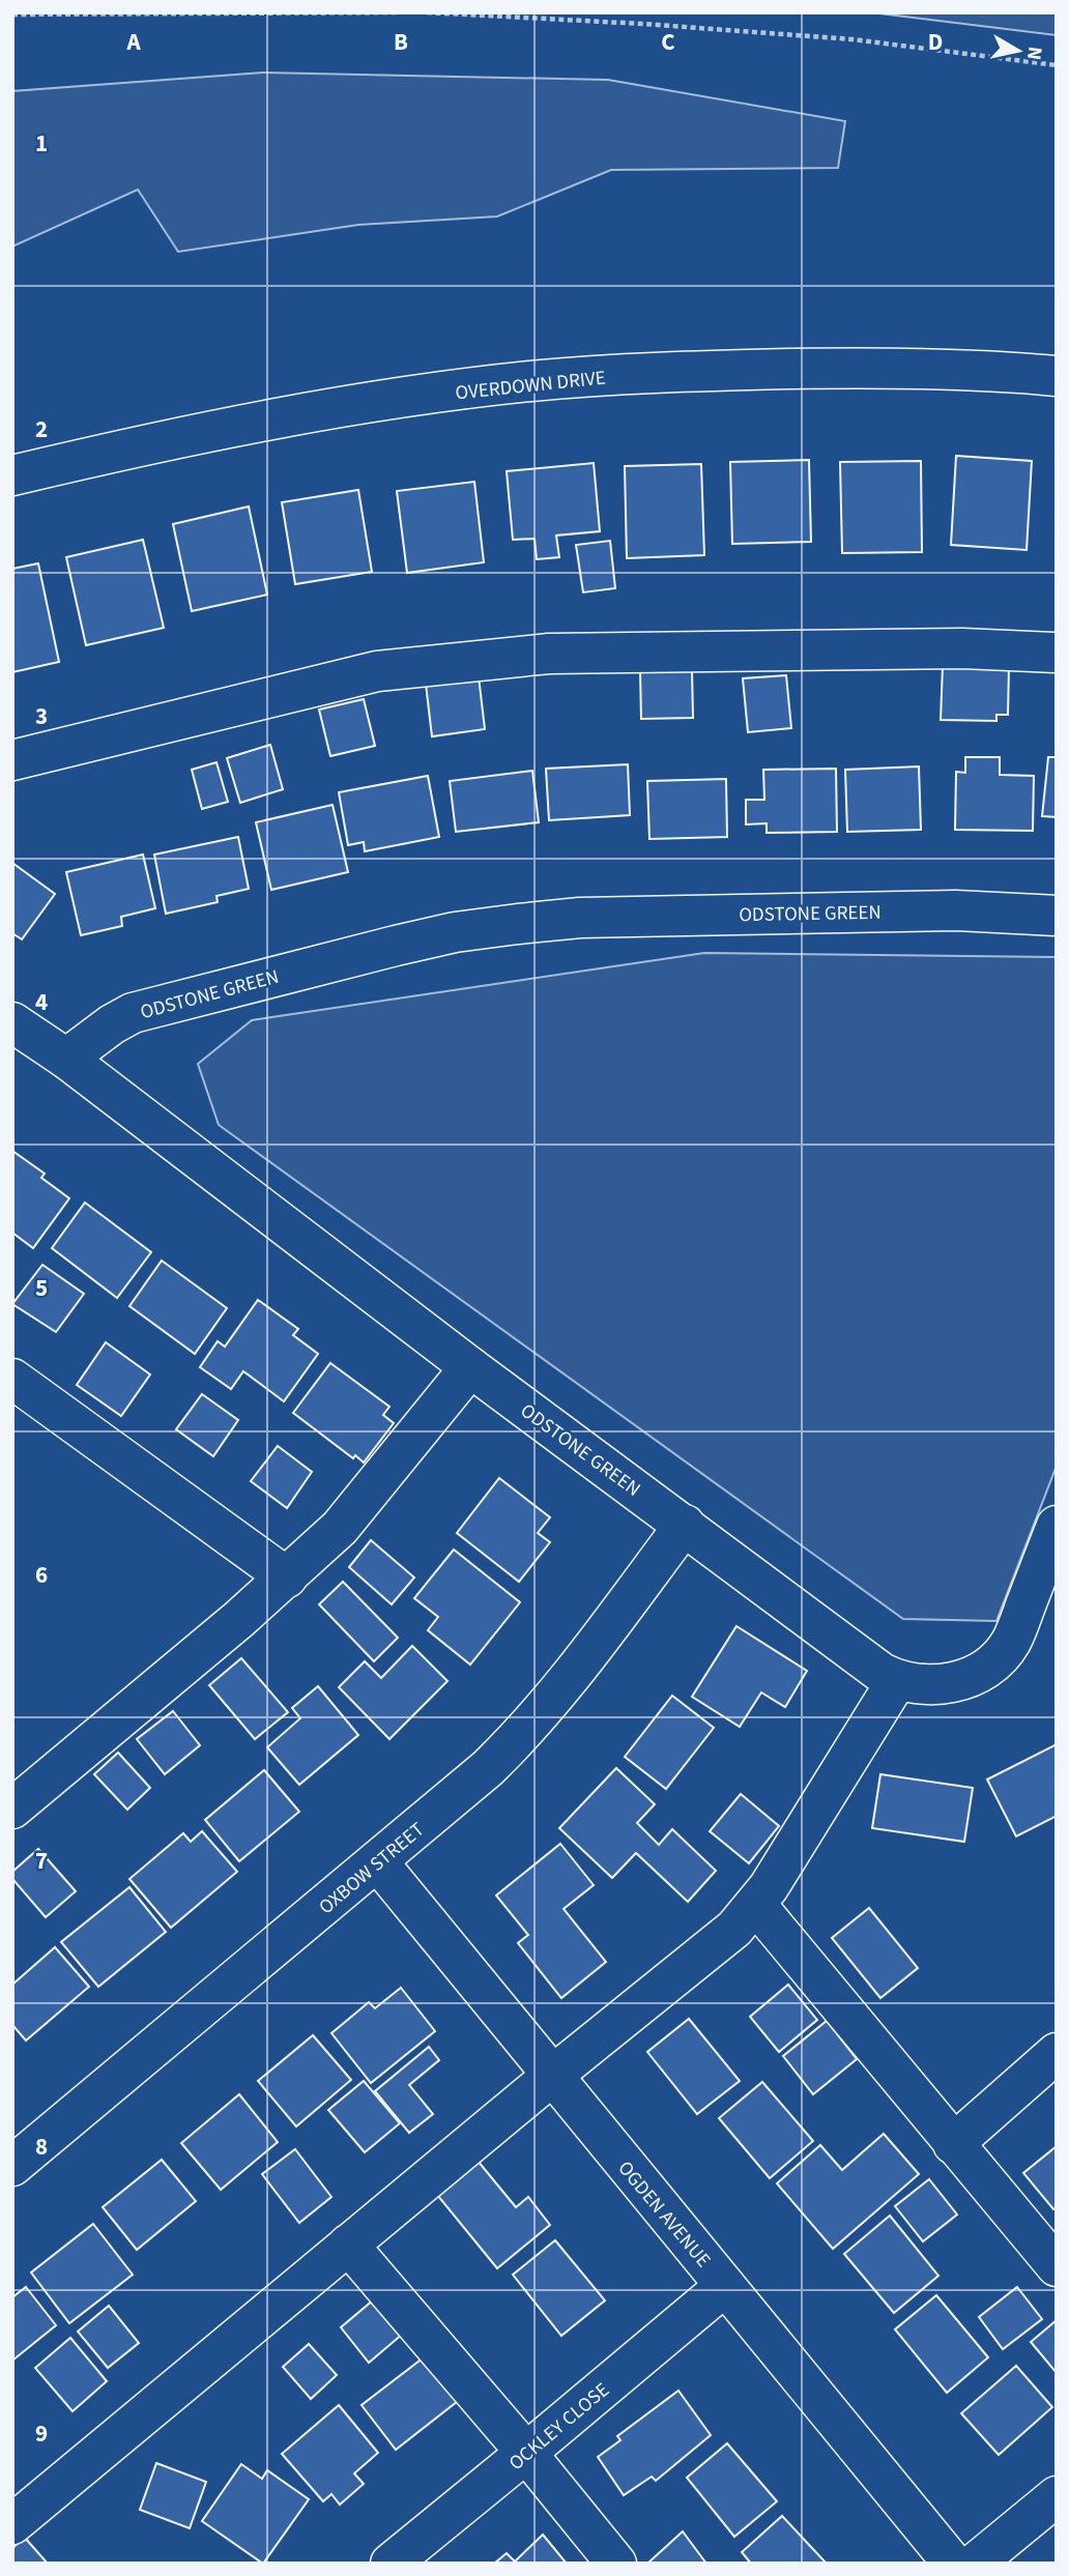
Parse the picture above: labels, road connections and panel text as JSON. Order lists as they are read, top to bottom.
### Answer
{
  "streets": {
    "street": [
      "OVERDOWN DRIVE",
      "ODSTONE GREEN",
      "OXBOW STREET",
      "OGDEN AVENUE",
      "OCKLEY CLOSE"
    ]
  },
  "crossings": [
    ["ODSTONE GREEN", "OXBOW STREET"],
    ["OXBOW STREET", "OGDEN AVENUE"],
    ["OGDEN AVENUE", "OCKLEY CLOSE"]
  ],
  "north": "right",
  "grid": {
    "columns": [
      "A",
      "B",
      "C",
      "D"
    ],
    "rows": [
      "1",
      "2",
      "3",
      "4",
      "5",
      "6",
      "7",
      "8",
      "9"
    ]
  }
}
